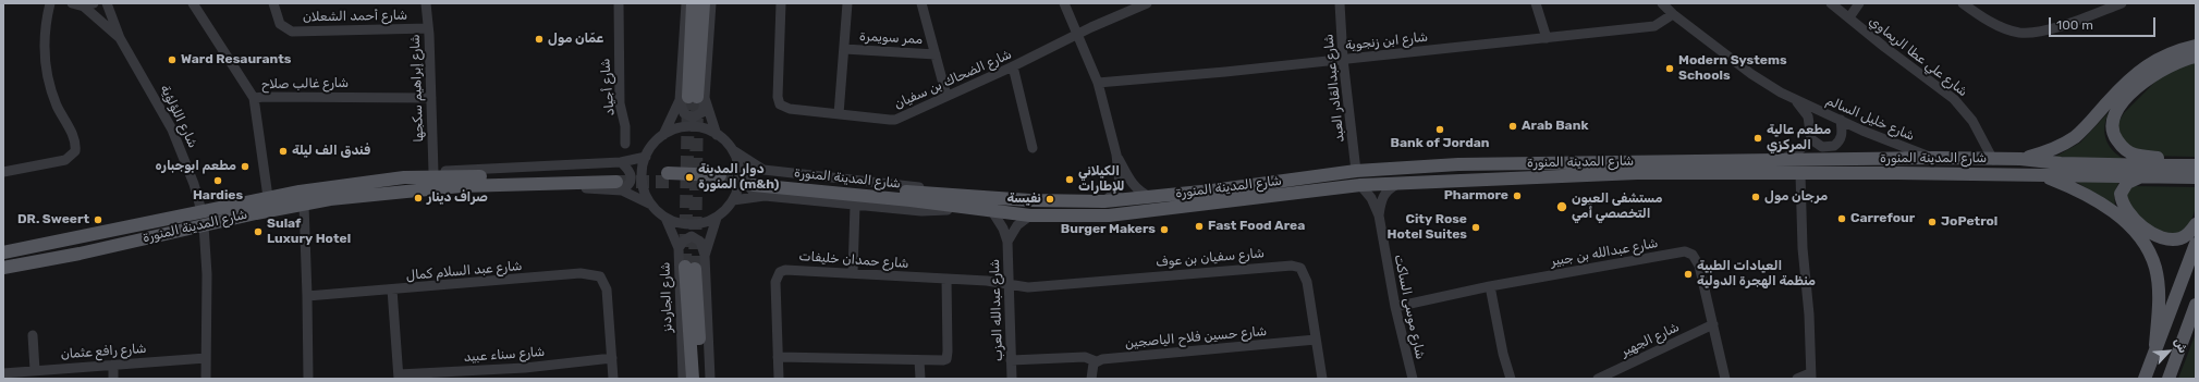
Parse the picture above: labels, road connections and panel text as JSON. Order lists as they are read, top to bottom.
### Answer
{
  "streets": {
    "main road": ["شارع المدينة المنورة"],
    "street": [
      "شارع أحمد الشعلان",
      "ممر سويمرة",
      "شارع ابن زنجوية",
      "شارع علي عطا الريماوي",
      "شارع الضحاك بن سفيان",
      "شارع غالب صلاح",
      "شارع أجياد",
      "شارع إبراهيم سكجها",
      "شارع عبدالقادر العبد",
      "شارع اللؤلؤية",
      "شارع خليل السالم",
      "شارع عبدالله بن جبير",
      "شارع سفيان بن عوف",
      "شارع حمدان خليفات",
      "شارع عبد السلام كمال",
      "شارع الجاردنز",
      "شارع موسى الساكت",
      "شارع عبدالله العزب",
      "شارع حسين فلاح الياصجين",
      "شارع الجهير",
      "شارع رافع عثمان",
      "شارع سناء عبيد"
    ]
  },
  "crossings": [
    ["شارع أحمد الشعلان", "شارع إبراهيم سكجها"],
    ["شارع ابن زنجوية", "شارع عبدالقادر العبد"],
    ["شارع ابن زنجوية", "شارع خليل السالم"],
    ["شارع علي عطا الريماوي", "شارع المدينة المنورة"],
    ["شارع غالب صلاح", "شارع إبراهيم سكجها"],
    ["شارع غالب صلاح", "شارع المدينة المنورة"],
    ["شارع إبراهيم سكجها", "شارع المدينة المنورة"],
    ["شارع عبدالقادر العبد", "شارع المدينة المنورة"],
    ["شارع اللؤلؤية", "شارع المدينة المنورة"],
    ["شارع خليل السالم", "شارع المدينة المنورة"],
    ["شارع المدينة المنورة", "شارع الجاردنز"],
    ["شارع المدينة المنورة", "شارع موسى الساكت"],
    ["شارع المدينة المنورة", "شارع عبدالله العزب"],
    ["شارع عبدالله بن جبير", "شارع موسى الساكت"],
    ["شارع عبدالله بن جبير", "شارع الجهير"],
    ["شارع سفيان بن عوف", "شارع حمدان خليفات"],
    ["شارع سفيان بن عوف", "شارع عبدالله العزب"],
    ["شارع سفيان بن عوف", "شارع حسين فلاح الياصجين"],
    ["شارع حمدان خليفات", "شارع عبدالله العزب"],
    ["شارع عبد السلام كمال", "شارع سناء عبيد"]
  ],
  "places": [
    "عمّان مول",
    "Ward Resaurants",
    "Modern Systems Schools",
    "Arab Bank",
    "Bank of Jordan",
    "مطعم عالية المركزي",
    "فندق الف ليلة",
    "مطعم ابوجباره",
    "دوار المدينة المنورة (m&h)",
    "الكيلاني للإطارات",
    "Hardies",
    "Pharmore",
    "مرجان مول",
    "صراف دينار",
    "نفيسة",
    "مستشفى العيون التخصصي أمي",
    "Carrefour",
    "DR. Sweert",
    "JoPetrol",
    "Fast Food Area",
    "City Rose Hotel Suites",
    "Burger Makers",
    "Sulaf Luxury Hotel",
    "العيادات الطبية منظمة الهجرة الدولية"
  ],
  "scale_bar": "100 m",
  "north": "top right"
}
